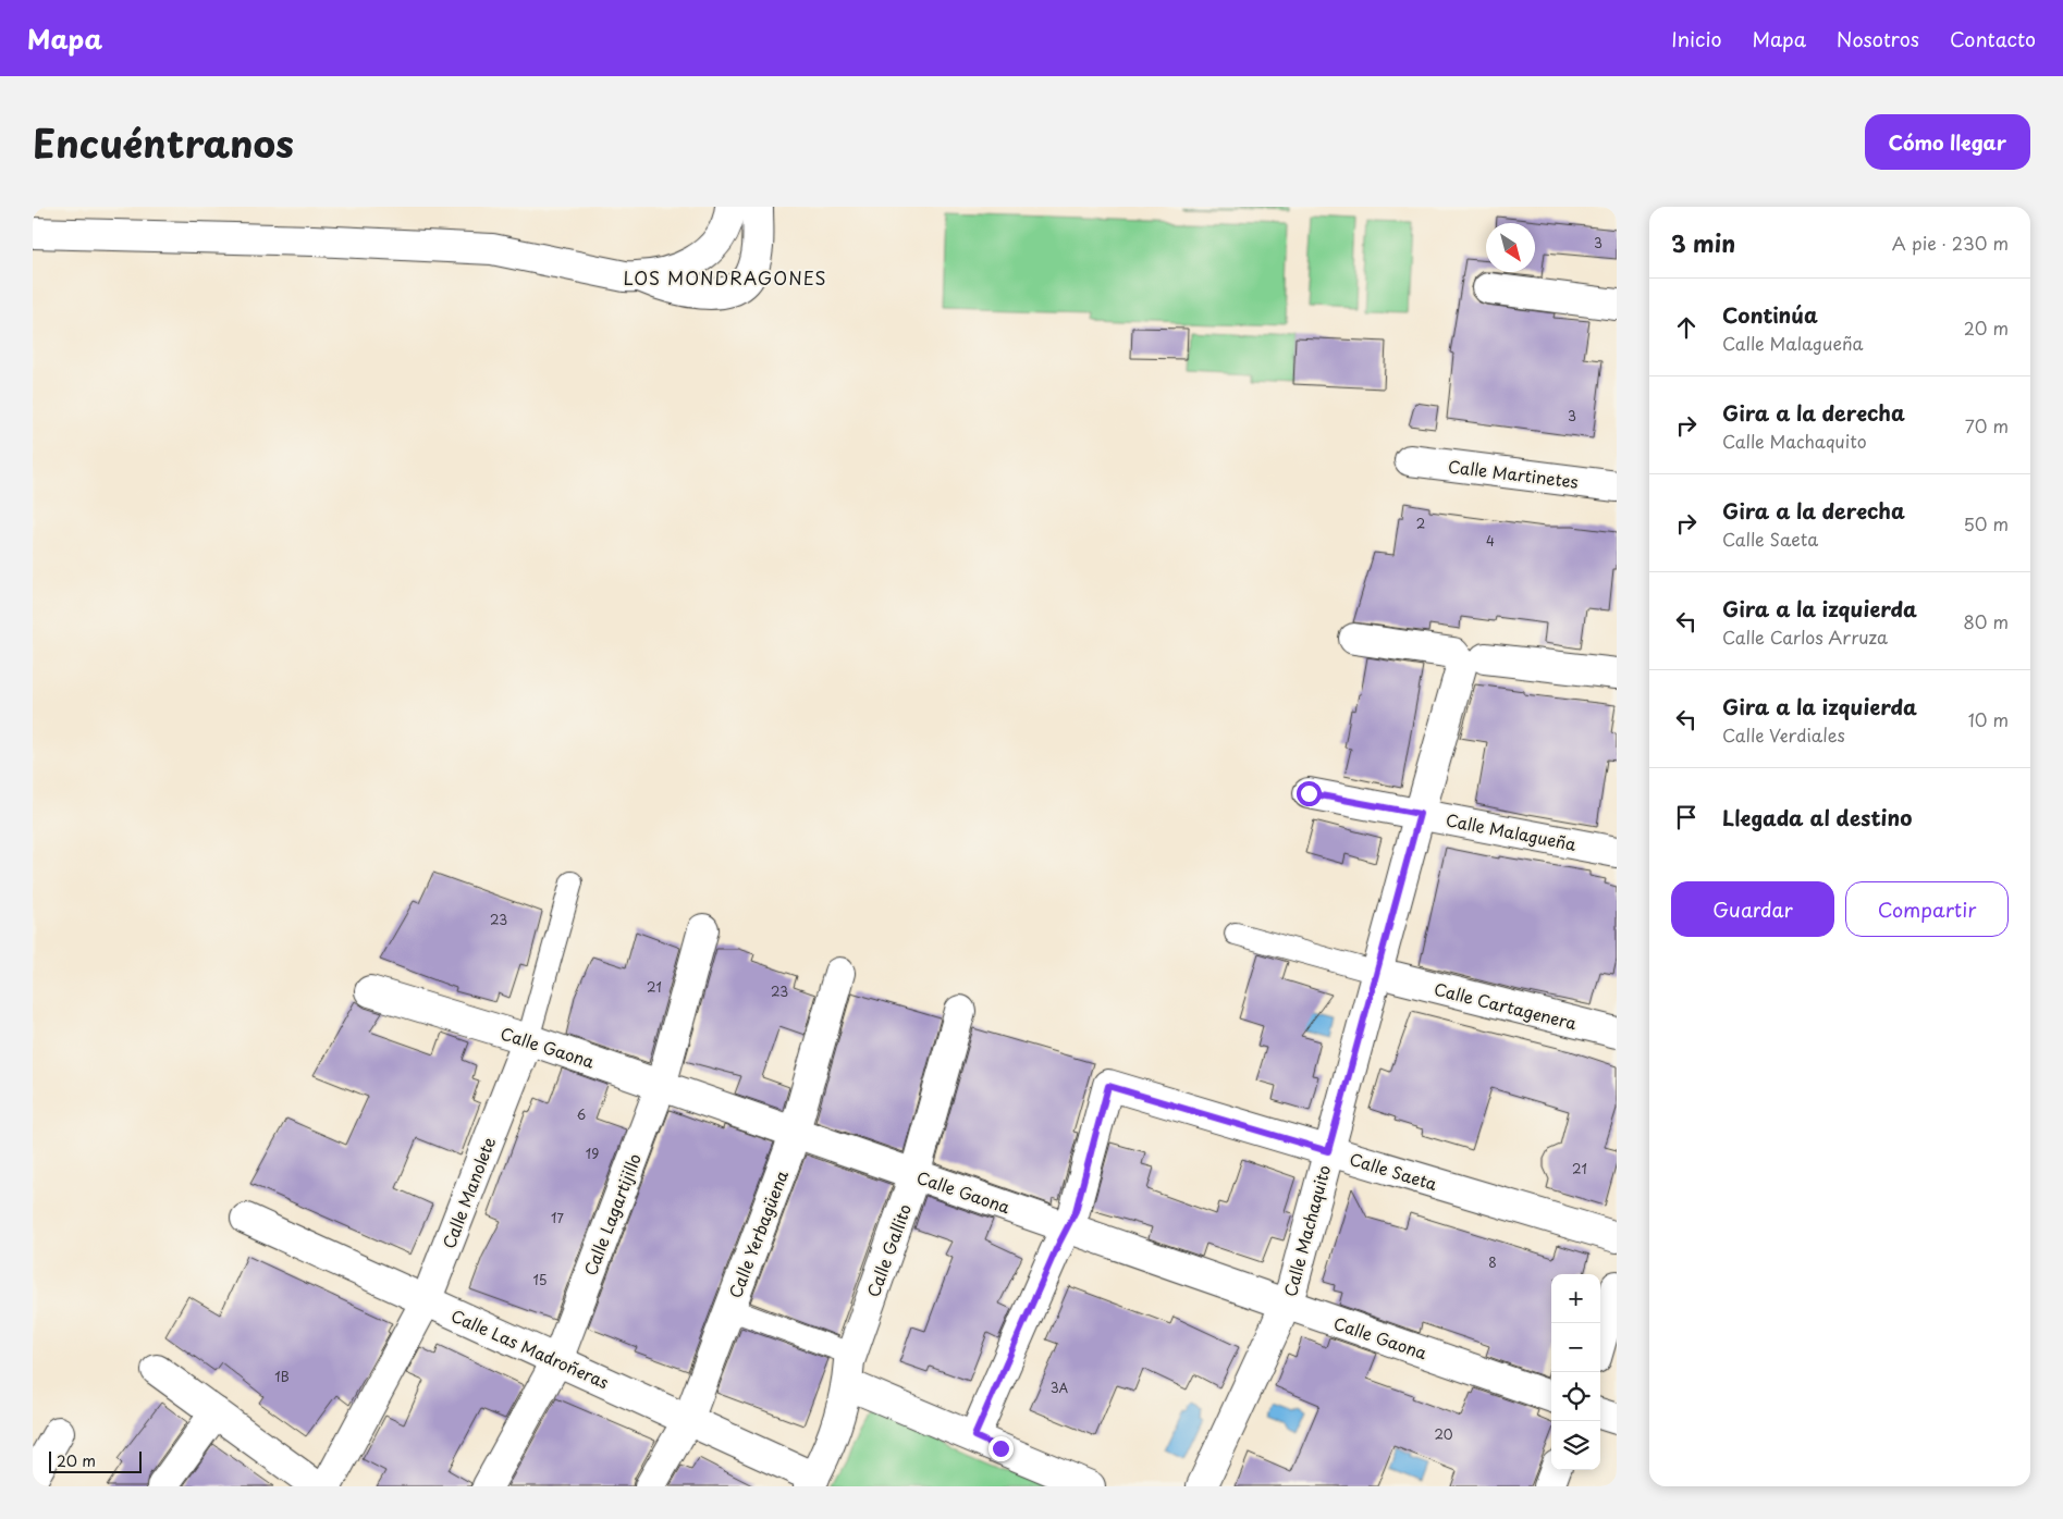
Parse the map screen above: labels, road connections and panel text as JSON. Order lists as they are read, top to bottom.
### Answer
{
  "streets": {
    "street": [
      "Calle Martinetes",
      "Calle Malagueña",
      "Calle Cartagenera",
      "Calle Gaona",
      "Calle Saeta",
      "Calle Manolete",
      "Calle Lagartijillo",
      "Calle Machaquito",
      "Calle Yerbagüena",
      "Calle Gallito",
      "Calle Las Madroñeras"
    ]
  },
  "crossings": [
    ["Calle Malagueña", "Calle Machaquito"],
    ["Calle Gaona", "Calle Saeta"],
    ["Calle Gaona", "Calle Manolete"],
    ["Calle Gaona", "Calle Lagartijillo"],
    ["Calle Gaona", "Calle Machaquito"],
    ["Calle Gaona", "Calle Yerbagüena"],
    ["Calle Gaona", "Calle Gallito"],
    ["Calle Saeta", "Calle Machaquito"],
    ["Calle Manolete", "Calle Las Madroñeras"],
    ["Calle Lagartijillo", "Calle Las Madroñeras"],
    ["Calle Yerbagüena", "Calle Las Madroñeras"],
    ["Calle Gallito", "Calle Las Madroñeras"]
  ],
  "districts": ["LOS MONDRAGONES"],
  "house_numbers": [
    "3",
    "3",
    "2",
    "4",
    "23",
    "21",
    "23",
    "6",
    "19",
    "21",
    "17",
    "8",
    "15",
    "1B",
    "3A",
    "20"
  ],
  "scale_bar": "20 m",
  "north": "bottom right",
  "page": {
    "header": "Mapa",
    "nav": [
      "Inicio",
      "Mapa",
      "Nosotros",
      "Contacto"
    ],
    "title": "Encuéntranos",
    "buttons": [
      "Cómo llegar",
      ["Guardar", "Compartir"]
    ],
    "heading": ["3 min", "A pie · 230 m"],
    "list": [
      ["Continúa", "Calle Malagueña", "20 m"],
      ["Gira a la derecha", "Calle Machaquito", "70 m"],
      ["Gira a la derecha", "Calle Saeta", "50 m"],
      ["Gira a la izquierda", "Calle Carlos Arruza", "80 m"],
      ["Gira a la izquierda", "Calle Verdiales", "10 m"],
      "Llegada al destino"
    ],
    "map_buttons": ["+", "−"],
    "scale": "20 m"
  }
}
